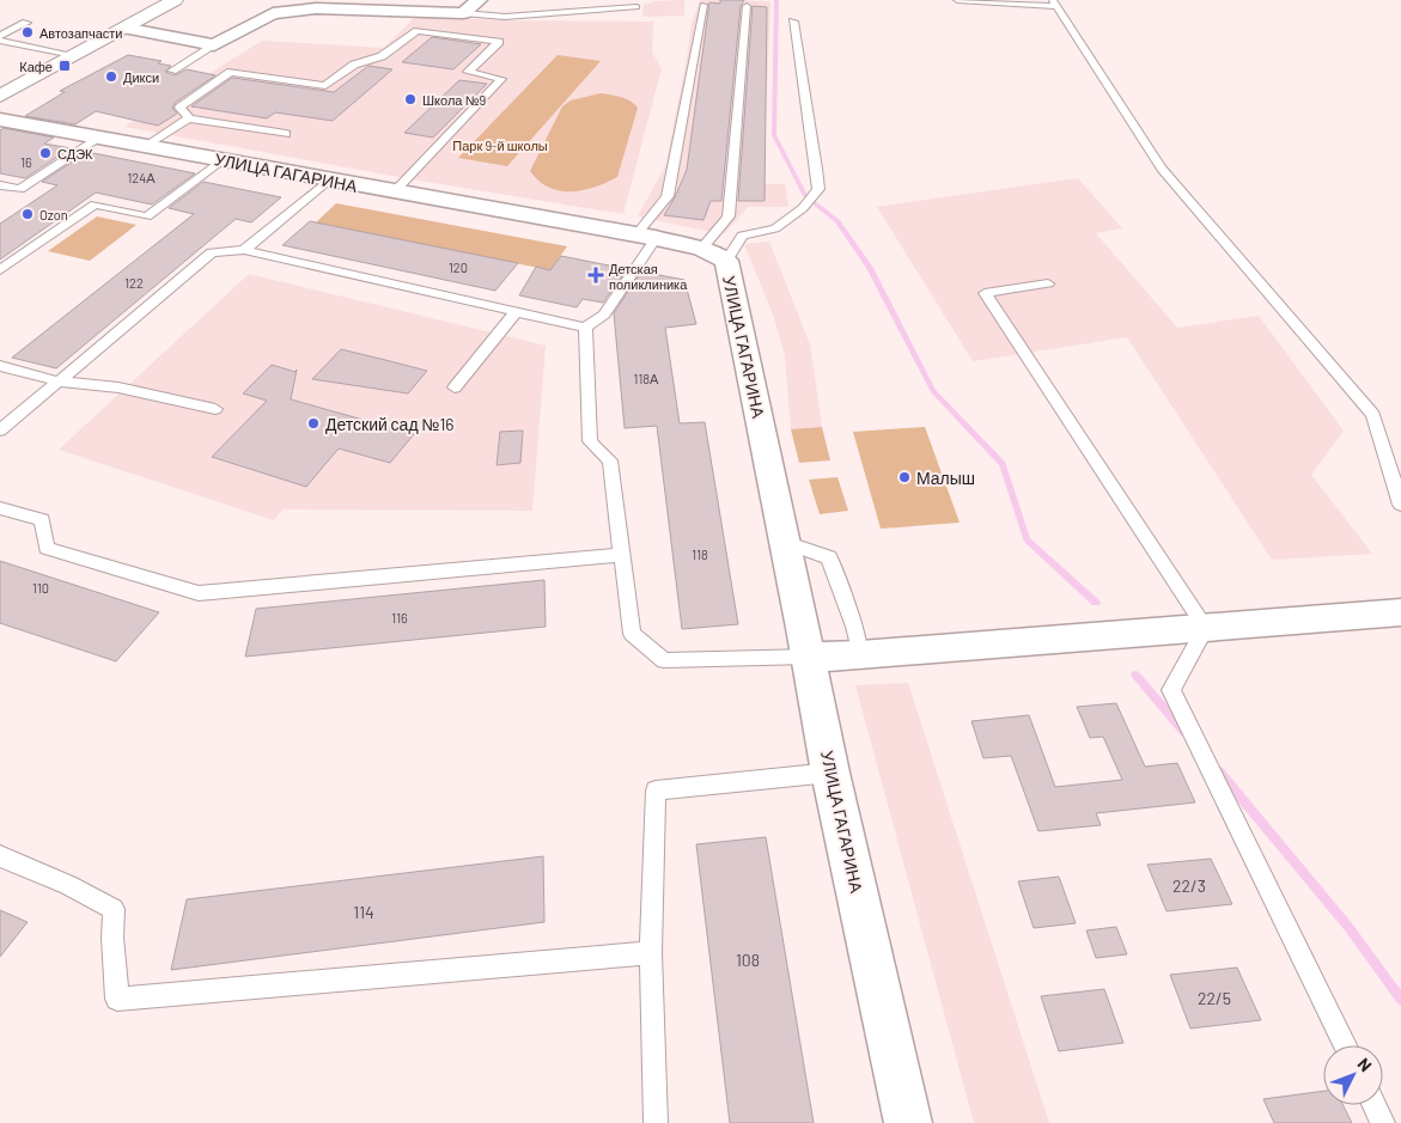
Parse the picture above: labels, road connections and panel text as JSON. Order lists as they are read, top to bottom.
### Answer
{
  "streets": {
    "street": ["УЛИЦА ГАГАРИНА"]
  },
  "parks": ["Парк 9-й школы"],
  "places": {
    "other": [
      "Автозапчасти",
      "Дикси",
      "Школа №9",
      "СДЭК",
      "Ozon",
      "Детский сад №16",
      "Малыш"
    ],
    "transit": ["Кафе"],
    "health": ["Детская поликлиника"]
  },
  "house_numbers": [
    "16",
    "124А",
    "120",
    "122",
    "118А",
    "118",
    "110",
    "116",
    "22/3",
    "114",
    "108",
    "22/5"
  ],
  "north": "top right"
}
